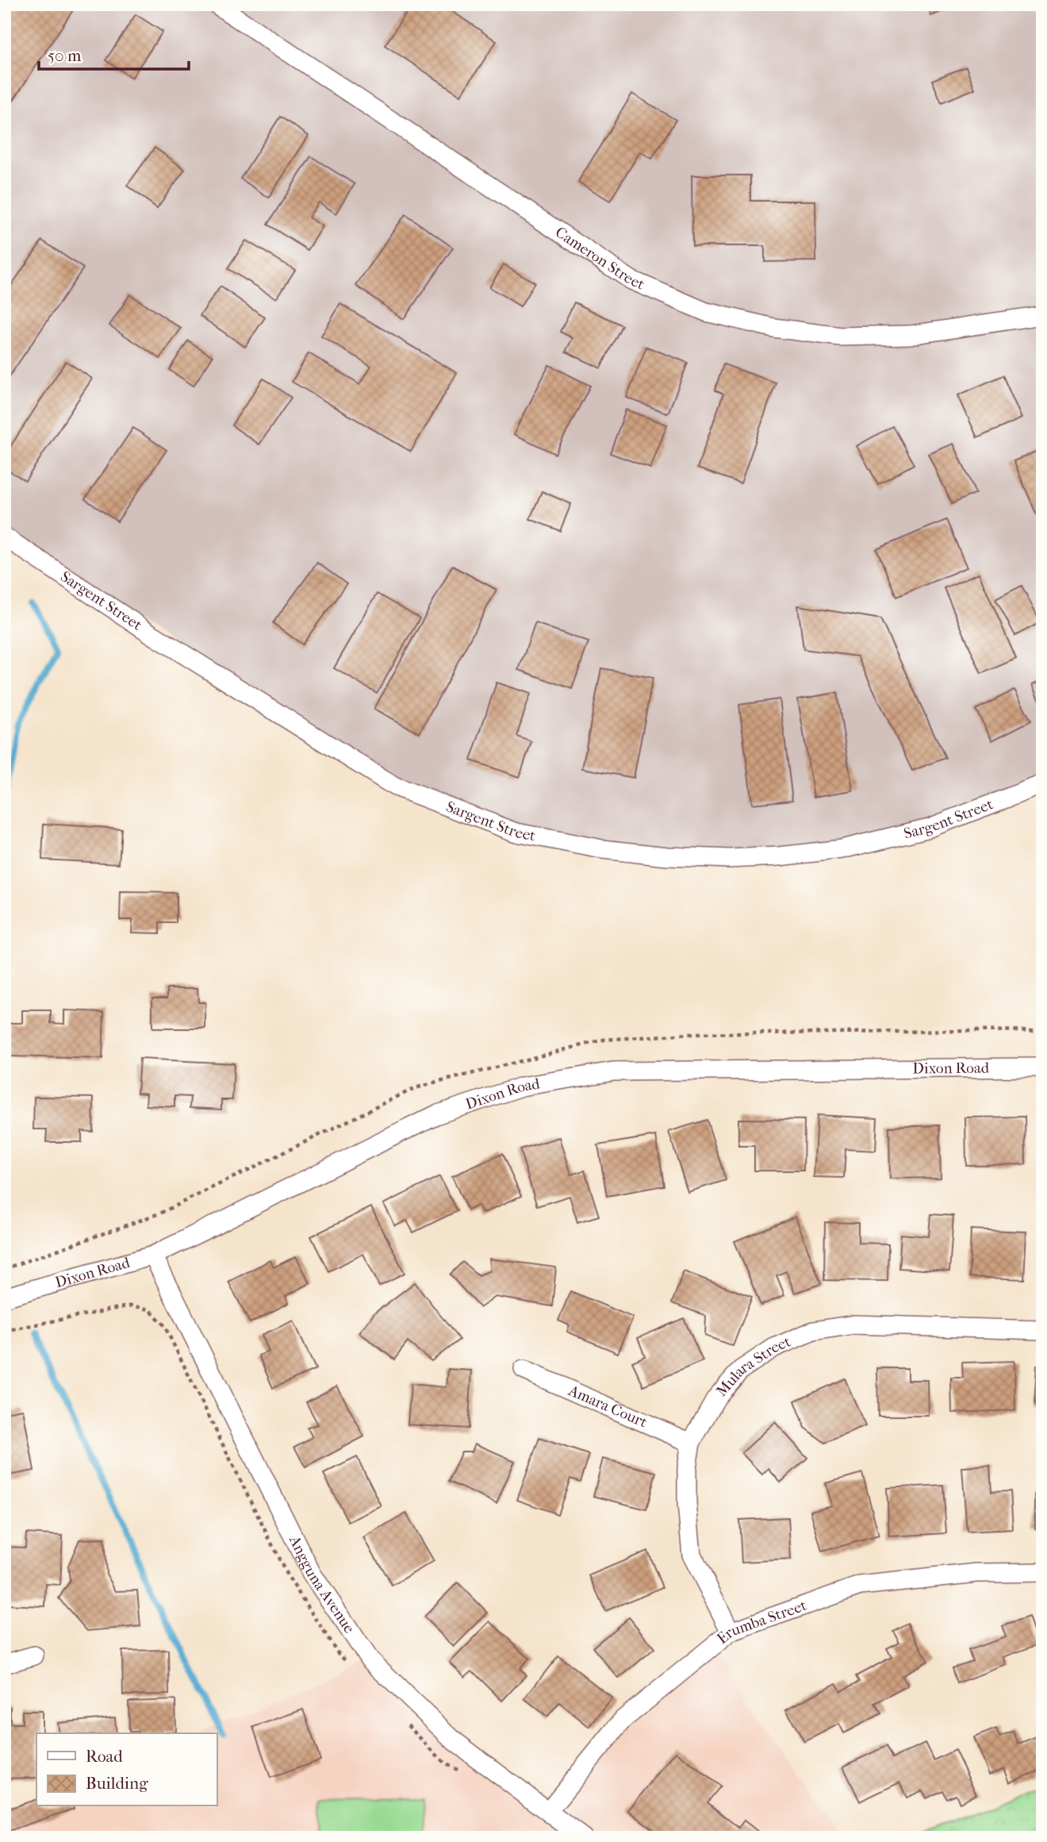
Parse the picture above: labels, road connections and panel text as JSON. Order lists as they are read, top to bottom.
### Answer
{
  "streets": {
    "street": [
      "Cameron Street",
      "Sargent Street",
      "Dixon Road",
      "Mulara Street",
      "Amara Court",
      "Angguna Avenue",
      "Erumba Street"
    ]
  },
  "crossings": [
    ["Dixon Road", "Angguna Avenue"],
    ["Mulara Street", "Amara Court"],
    ["Mulara Street", "Erumba Street"],
    ["Angguna Avenue", "Erumba Street"]
  ],
  "legend": ["Road", "Building"],
  "scale_bar": "50 m"
}
